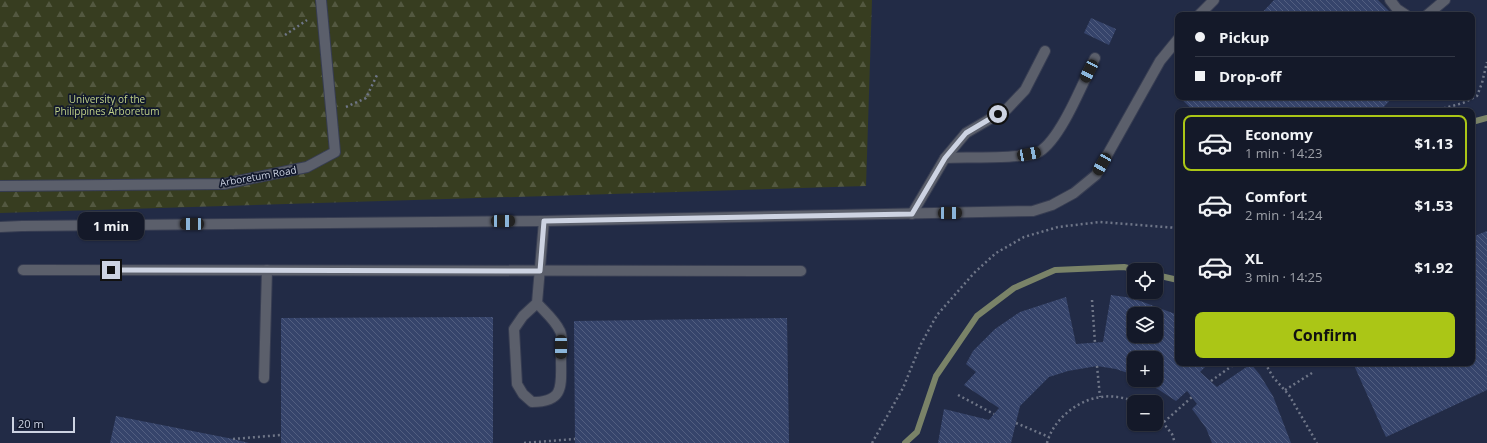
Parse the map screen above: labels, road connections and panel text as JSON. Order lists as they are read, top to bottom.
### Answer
{
  "streets": {
    "street": ["Arboretum Road"]
  },
  "parks": ["University of the Philippines Arboretum"],
  "scale_bar": "20 m",
  "page": {
    "banner": ["Pickup", "Drop-off"],
    "list": [
      {
        "name": "Economy",
        "note": "1 min · 14:23",
        "value": "$1.13"
      },
      {
        "name": "Comfort",
        "note": "2 min · 14:24",
        "value": "$1.53"
      },
      {
        "name": "XL",
        "note": "3 min · 14:25",
        "value": "$1.92"
      }
    ],
    "bubble": "1 min",
    "map_buttons": ["+", "−"],
    "buttons": "Confirm",
    "scale": "20 m"
  }
}
